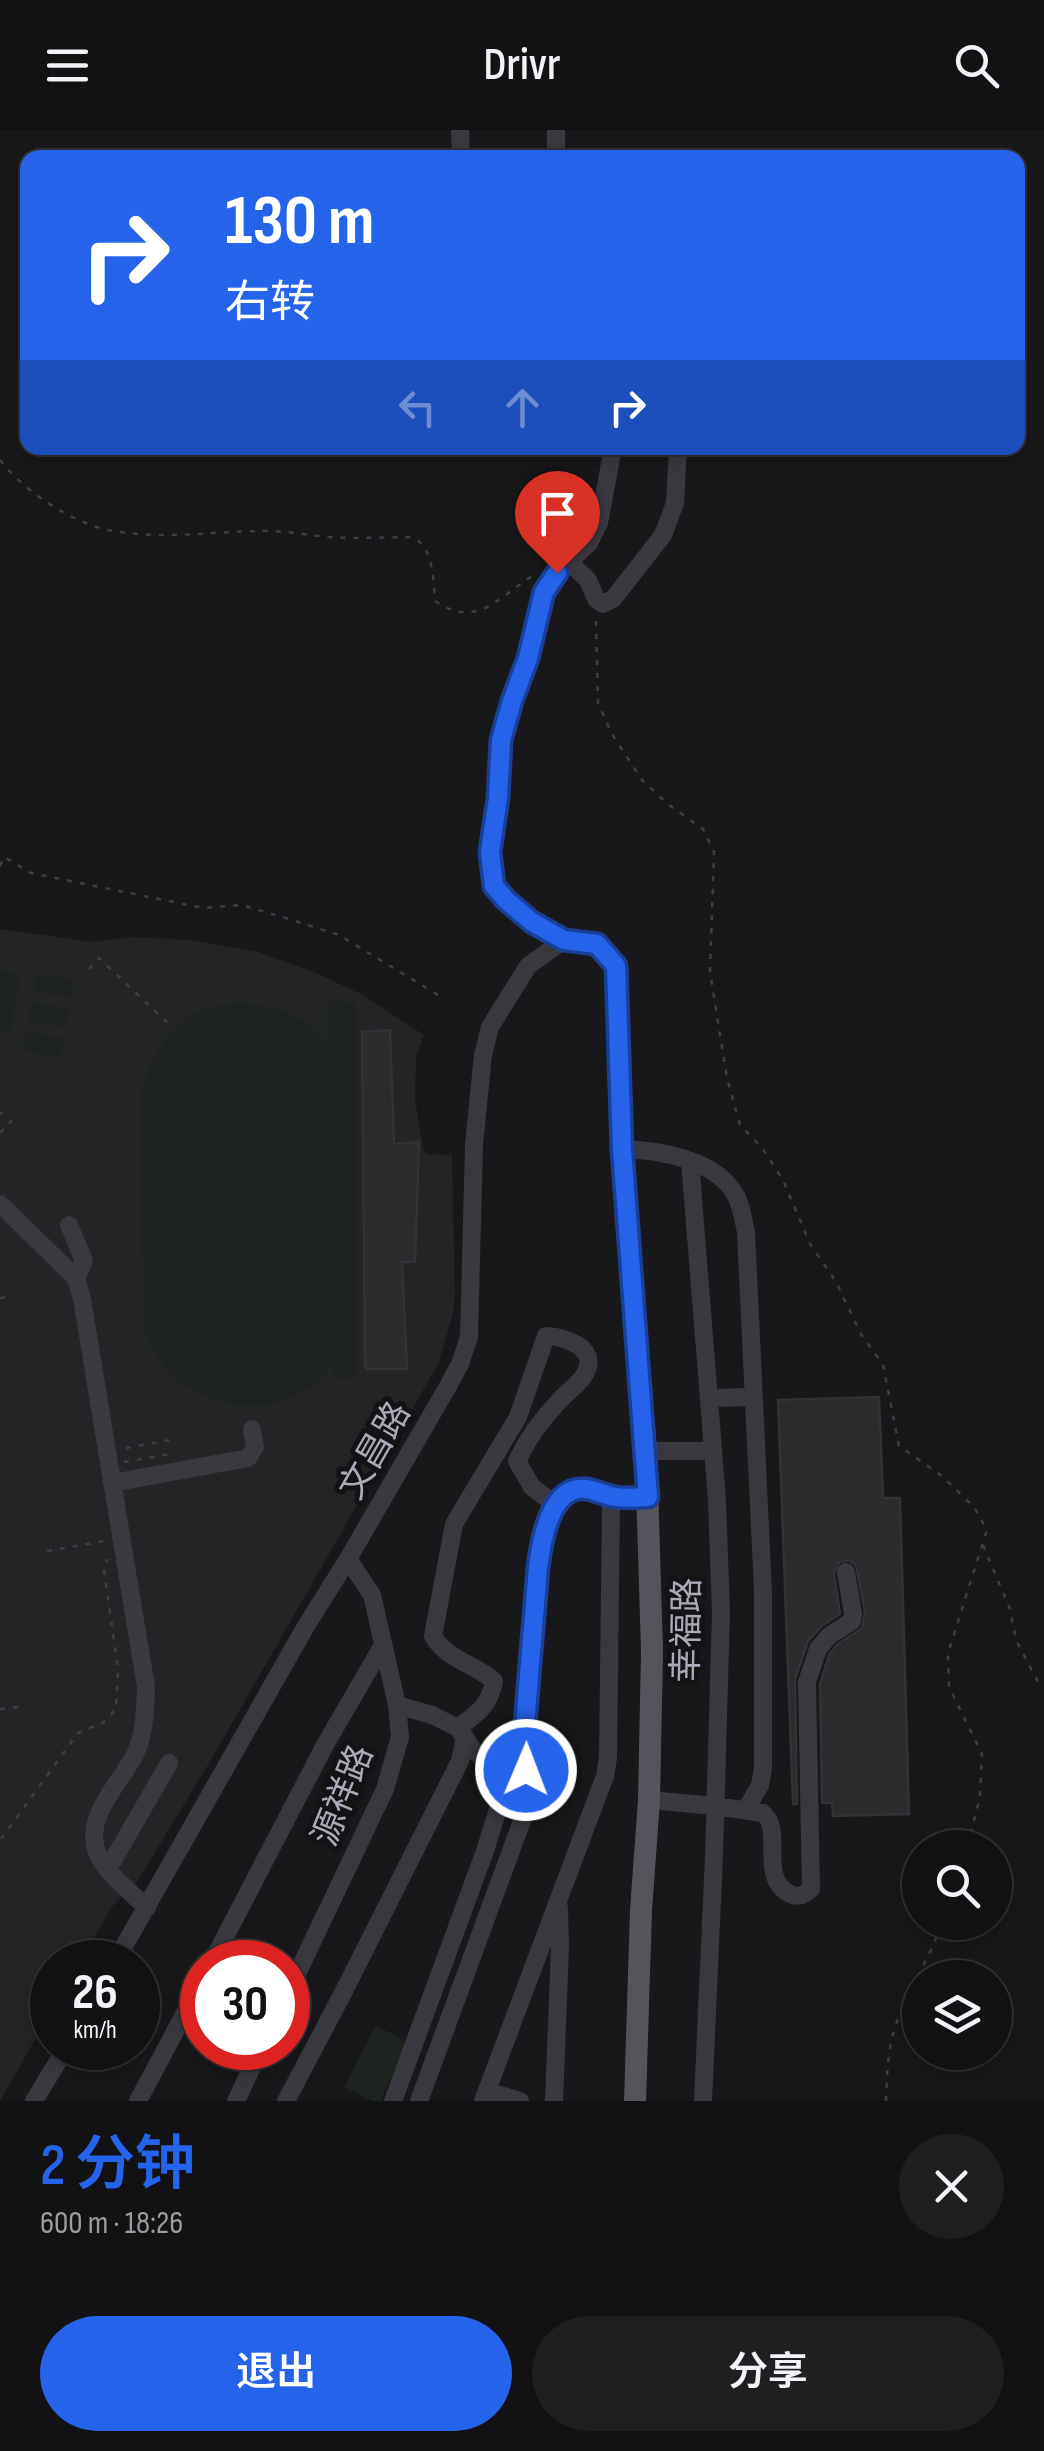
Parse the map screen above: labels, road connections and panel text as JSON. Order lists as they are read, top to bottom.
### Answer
{
  "streets": {
    "street": ["文昌路", "幸福路", "源祥路"]
  },
  "crossings": [
    ["文昌路", "源祥路"]
  ],
  "page": {
    "header": "Drivr",
    "turn": ["130 m", "右转"],
    "speed": "26 km/h",
    "limit": "30",
    "heading": ["2 分钟", "600 m · 18:26"],
    "buttons": ["退出", "分享"]
  }
}
